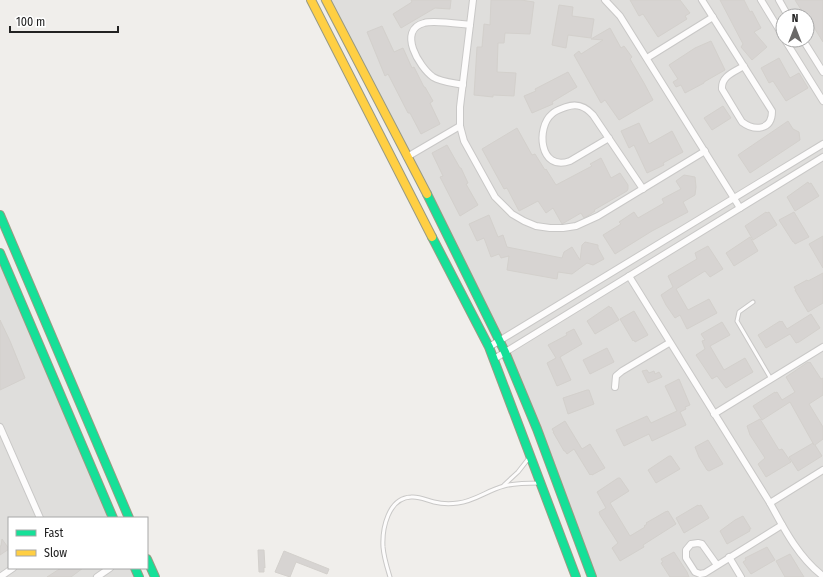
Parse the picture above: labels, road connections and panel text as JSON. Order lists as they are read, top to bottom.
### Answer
{
  "legend": ["Fast", "Slow"],
  "scale_bar": "100 m",
  "north": "top"
}
